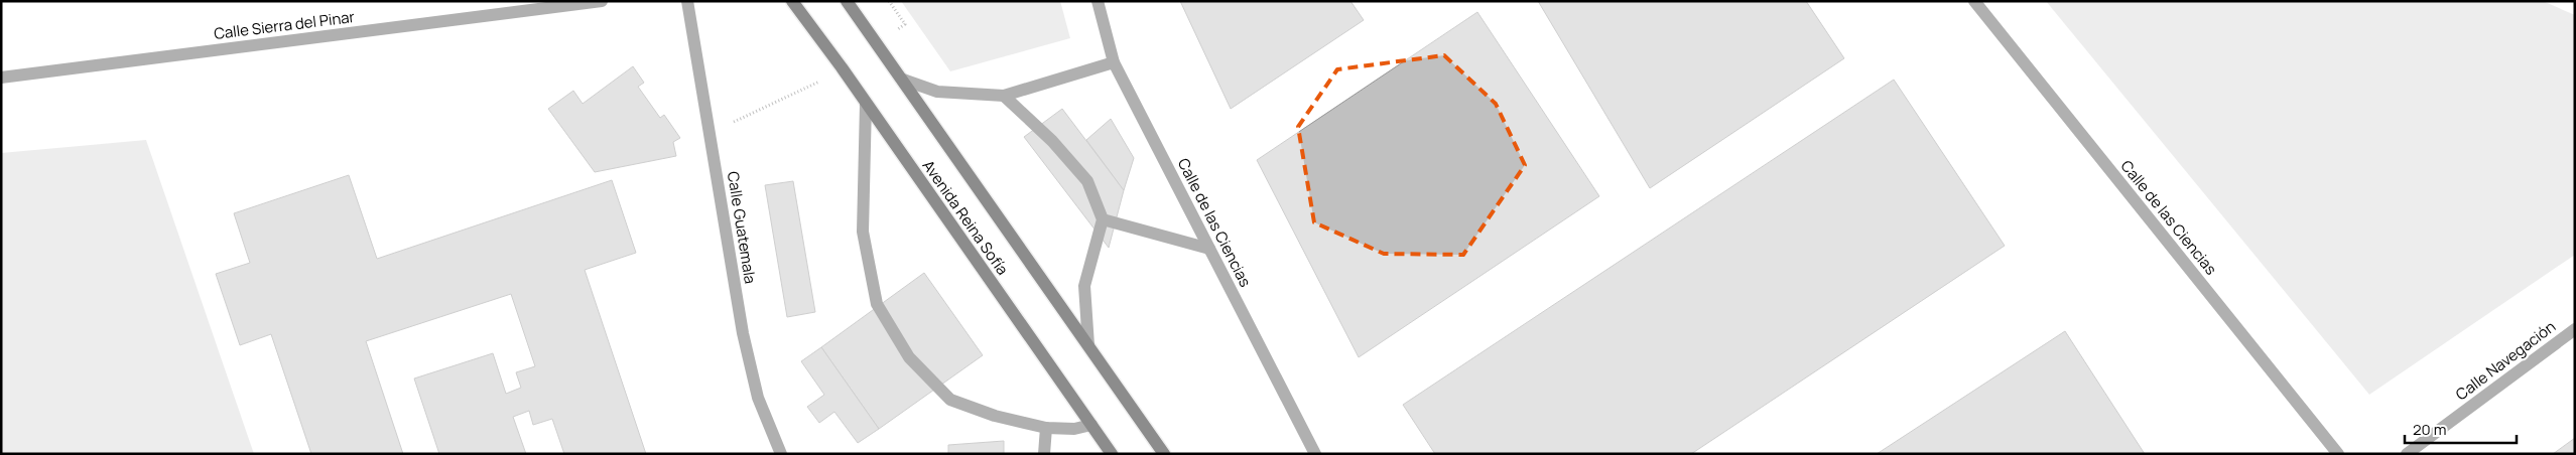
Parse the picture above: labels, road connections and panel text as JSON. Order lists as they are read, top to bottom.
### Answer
{
  "streets": {
    "main road": ["Avenida Reina Sofía"],
    "street": [
      "Calle Sierra del Pinar",
      "Calle de las Ciencias",
      "Calle Guatemala",
      "Calle Navegación"
    ]
  },
  "scale_bar": "20 m"
}
